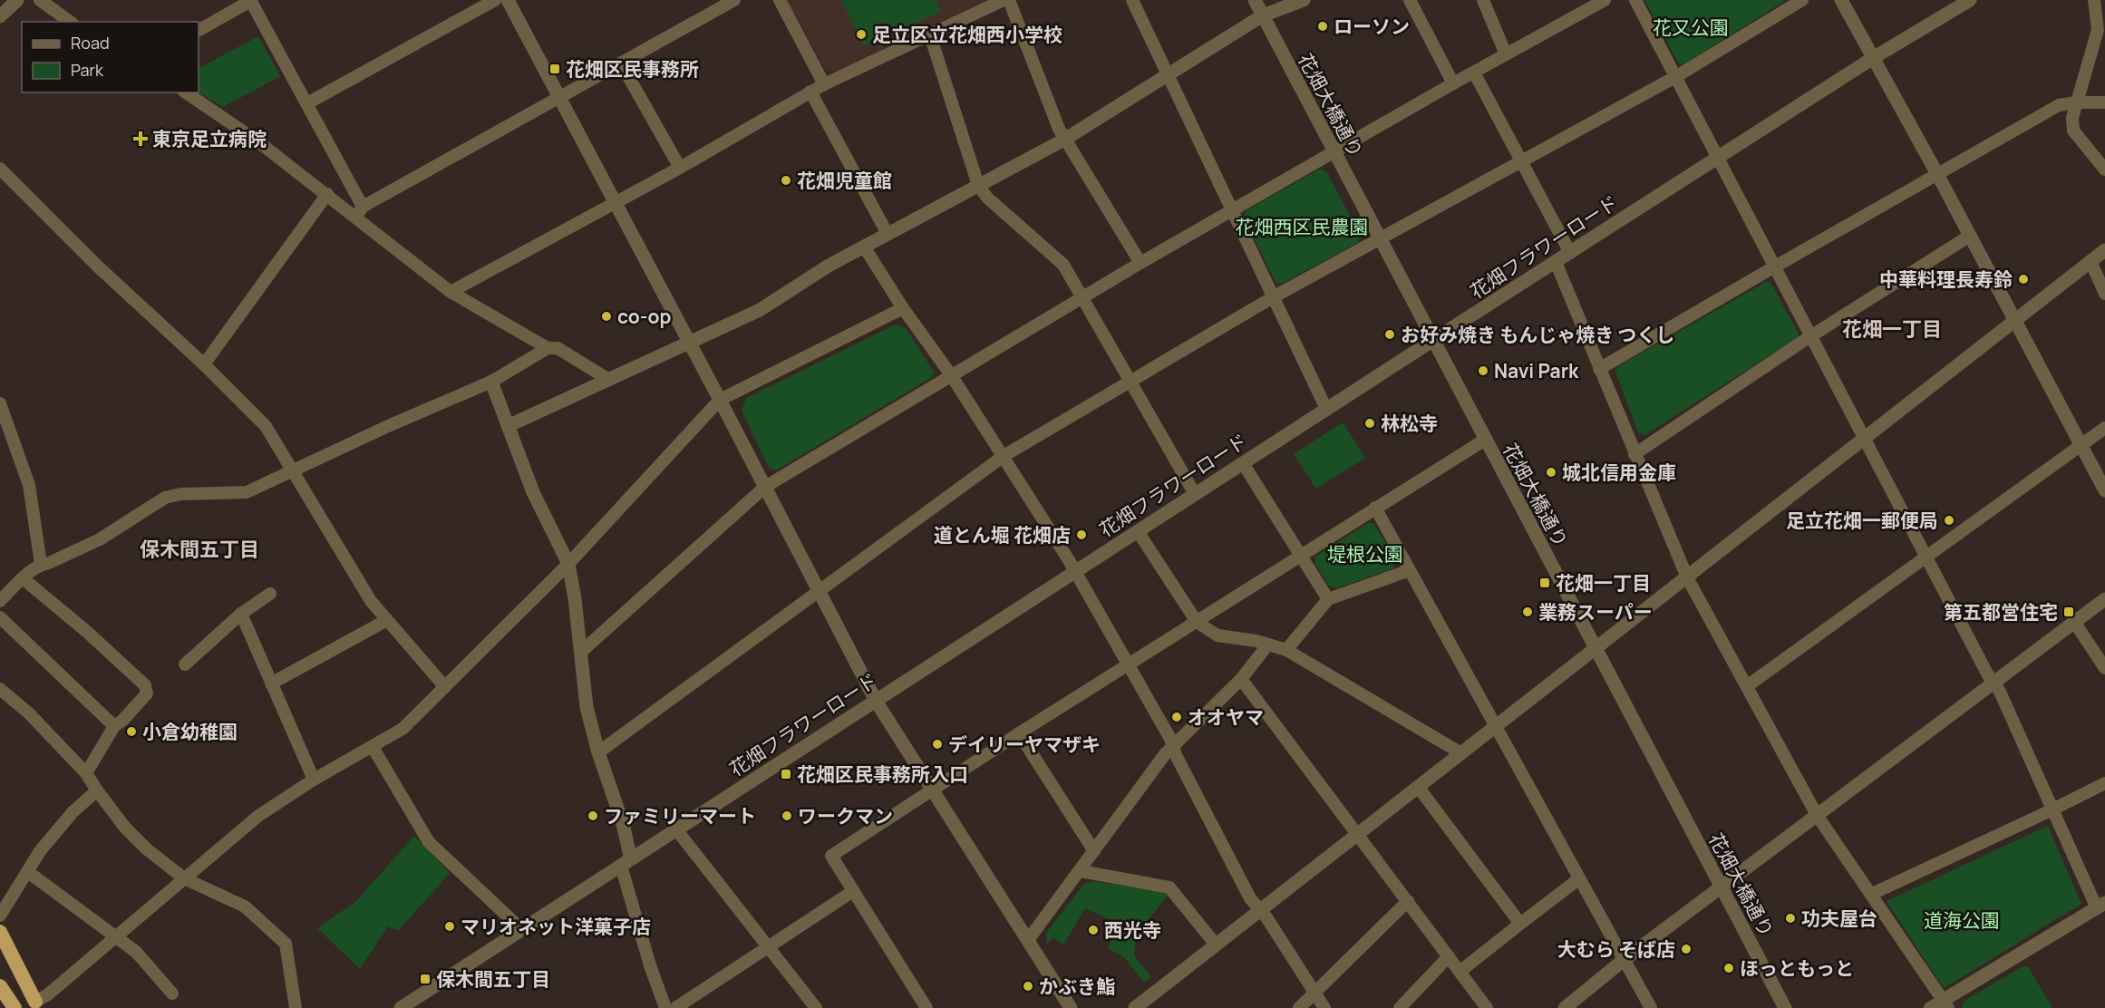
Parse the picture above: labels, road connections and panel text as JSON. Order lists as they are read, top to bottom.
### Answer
{
  "streets": {
    "street": ["花畑大橋通り", "花畑フラワーロード"]
  },
  "crossings": [
    ["花畑大橋通り", "花畑フラワーロード"]
  ],
  "districts": ["花畑一丁目", "保木間五丁目"],
  "parks": [
    "花又公園",
    "花畑西区民農園",
    "堤根公園",
    "道海公園"
  ],
  "places": {
    "other": [
      "ローソン",
      "足立区立花畑西小学校",
      "花畑児童館",
      "中華料理長寿鈴",
      "co-op",
      "お好み焼き もんじゃ焼き つくし",
      "Navi Park",
      "林松寺",
      "城北信用金庫",
      "足立花畑一郵便局",
      "道とん堀 花畑店",
      "業務スーパー",
      "オオヤマ",
      "小倉幼稚園",
      "デイリーヤマザキ",
      "ファミリーマート",
      "ワークマン",
      "功夫屋台",
      "マリオネット洋菓子店",
      "西光寺",
      "大むら そば店",
      "ほっともっと",
      "かぶき鮨"
    ],
    "transit": [
      "花畑区民事務所",
      "花畑一丁目",
      "第五都営住宅",
      "花畑区民事務所入口",
      "保木間五丁目"
    ],
    "health": ["東京足立病院"]
  },
  "legend": ["Road", "Park"]
}
